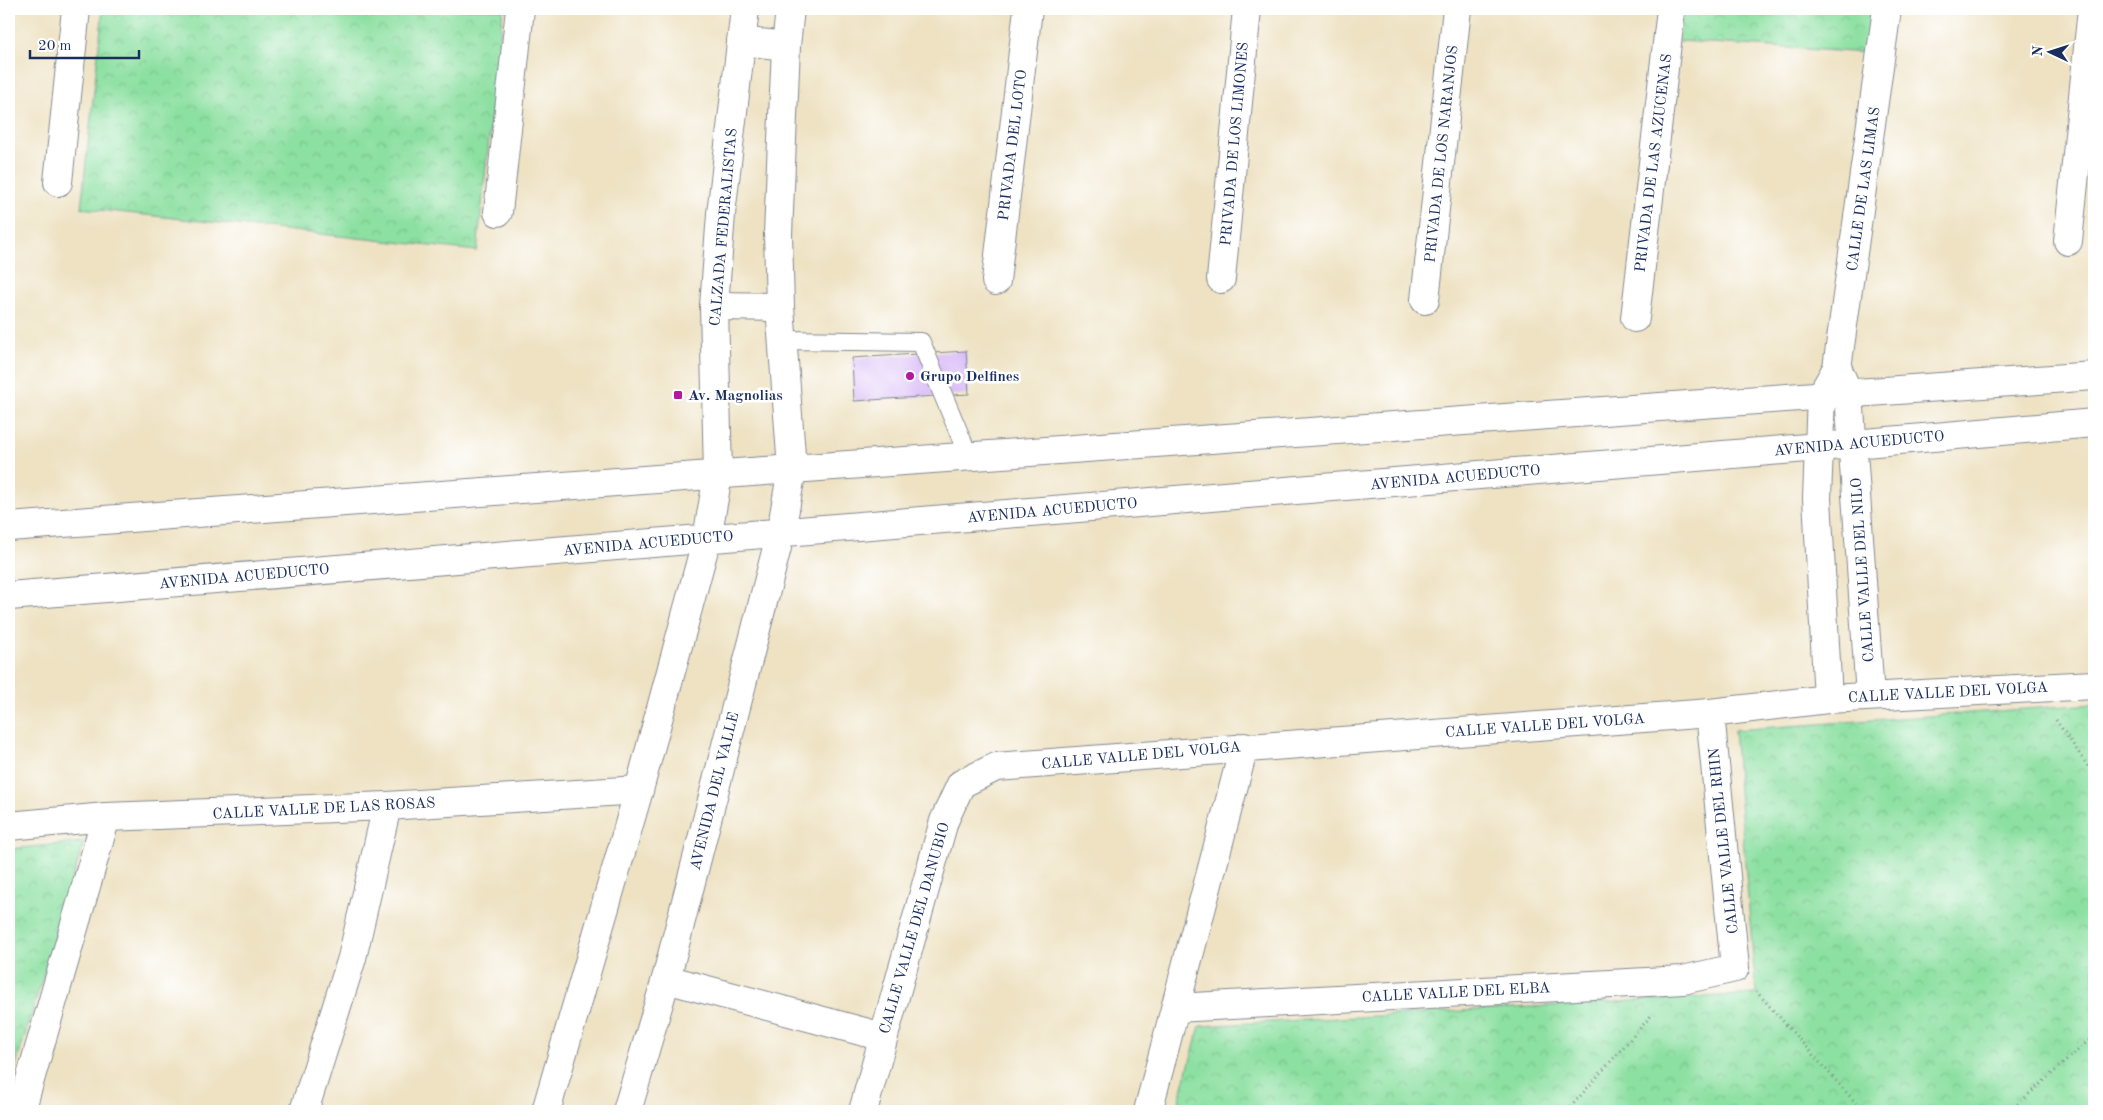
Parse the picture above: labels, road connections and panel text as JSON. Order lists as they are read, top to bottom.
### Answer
{
  "streets": {
    "street": [
      "PRIVADA DE LOS LIMONES",
      "PRIVADA DEL LOTO",
      "PRIVADA DE LOS NARANJOS",
      "PRIVADA DE LAS AZUCENAS",
      "CALLE DE LAS LIMAS",
      "CALZADA FEDERALISTAS",
      "AVENIDA ACUEDUCTO",
      "CALLE VALLE DEL NILO",
      "CALLE VALLE DEL VOLGA",
      "AVENIDA DEL VALLE",
      "CALLE VALLE DE LAS ROSAS",
      "CALLE VALLE DEL RHIN",
      "CALLE VALLE DEL DANUBIO",
      "CALLE VALLE DEL ELBA"
    ]
  },
  "crossings": [
    ["AVENIDA ACUEDUCTO", "CALLE VALLE DEL NILO"],
    ["AVENIDA ACUEDUCTO", "AVENIDA DEL VALLE"],
    ["CALLE VALLE DEL NILO", "CALLE VALLE DEL VOLGA"],
    ["CALLE VALLE DEL VOLGA", "CALLE VALLE DEL RHIN"],
    ["CALLE VALLE DEL VOLGA", "CALLE VALLE DEL DANUBIO"],
    ["CALLE VALLE DEL RHIN", "CALLE VALLE DEL ELBA"]
  ],
  "places": {
    "other": ["Grupo Delfines"],
    "transit": ["Av. Magnolias"]
  },
  "scale_bar": "20 m",
  "north": "left"
}
